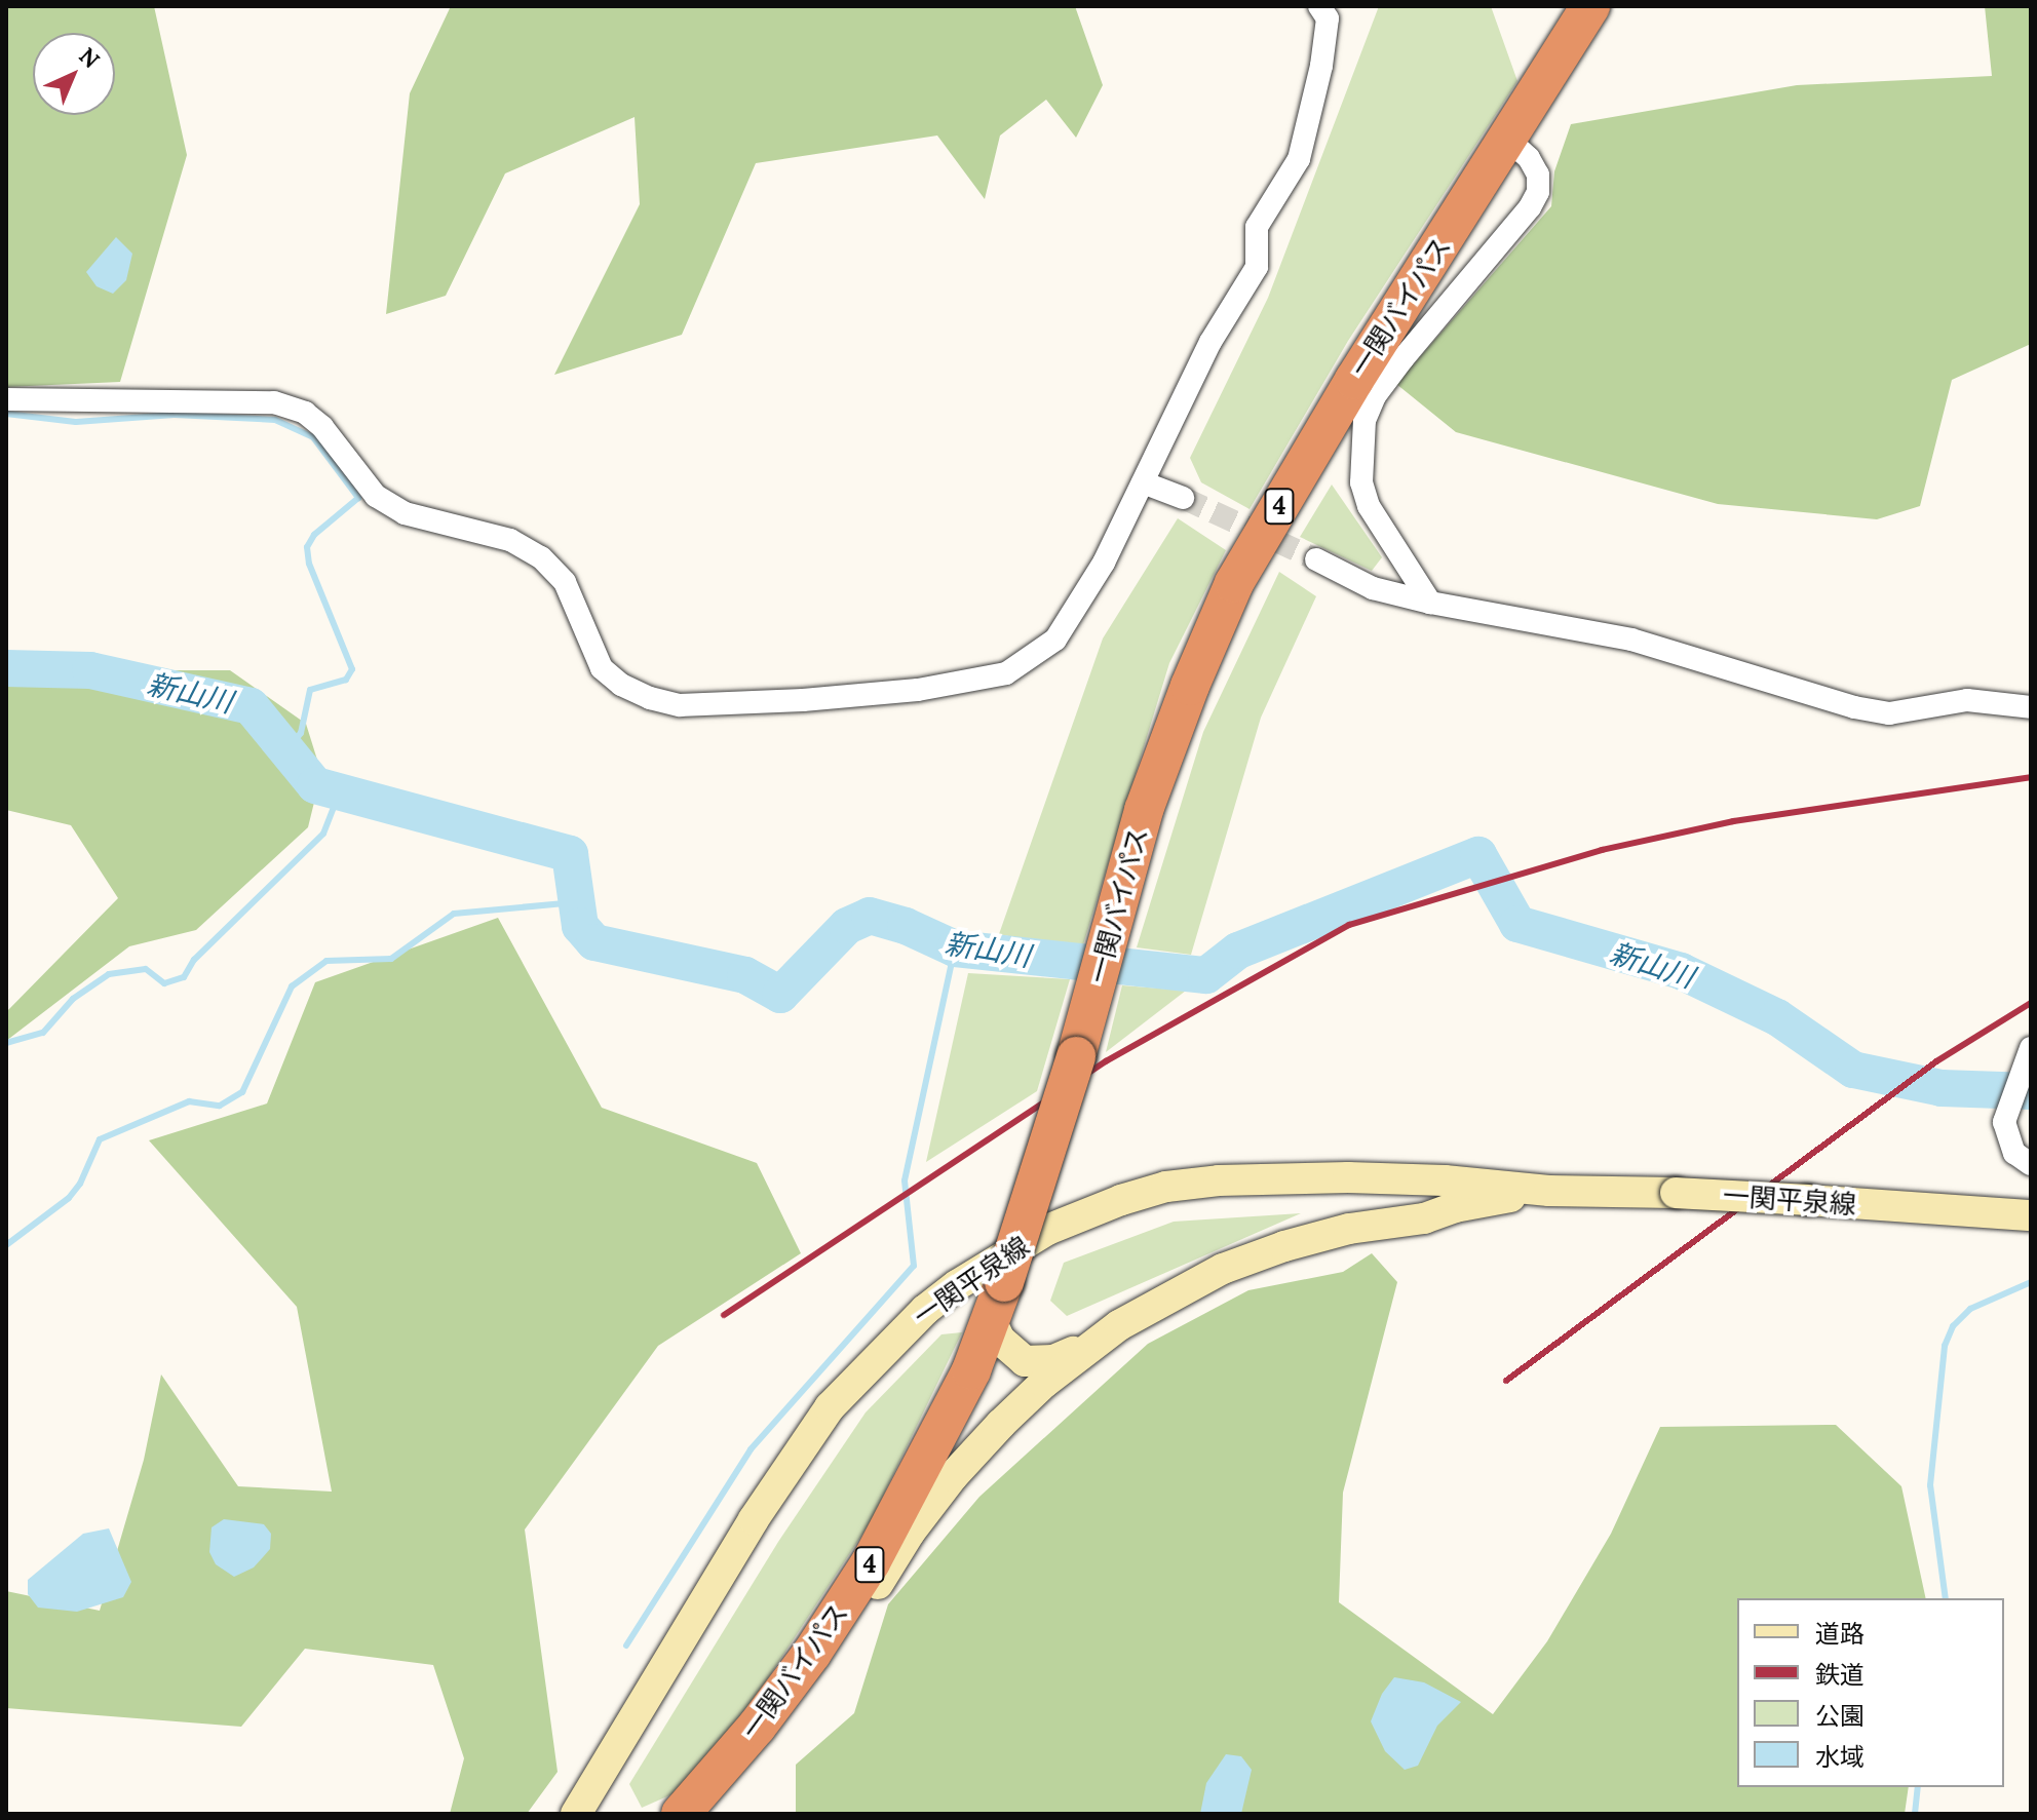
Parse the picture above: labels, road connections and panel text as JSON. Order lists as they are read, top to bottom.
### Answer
{
  "streets": {
    "highway": ["一関バイパス", "4"],
    "main road": ["一関平泉線"]
  },
  "crossings": [
    ["一関バイパス", "一関平泉線"]
  ],
  "water": ["新山川"],
  "legend": [
    "道路",
    "鉄道",
    "公園",
    "水域"
  ],
  "north": "top right"
}
